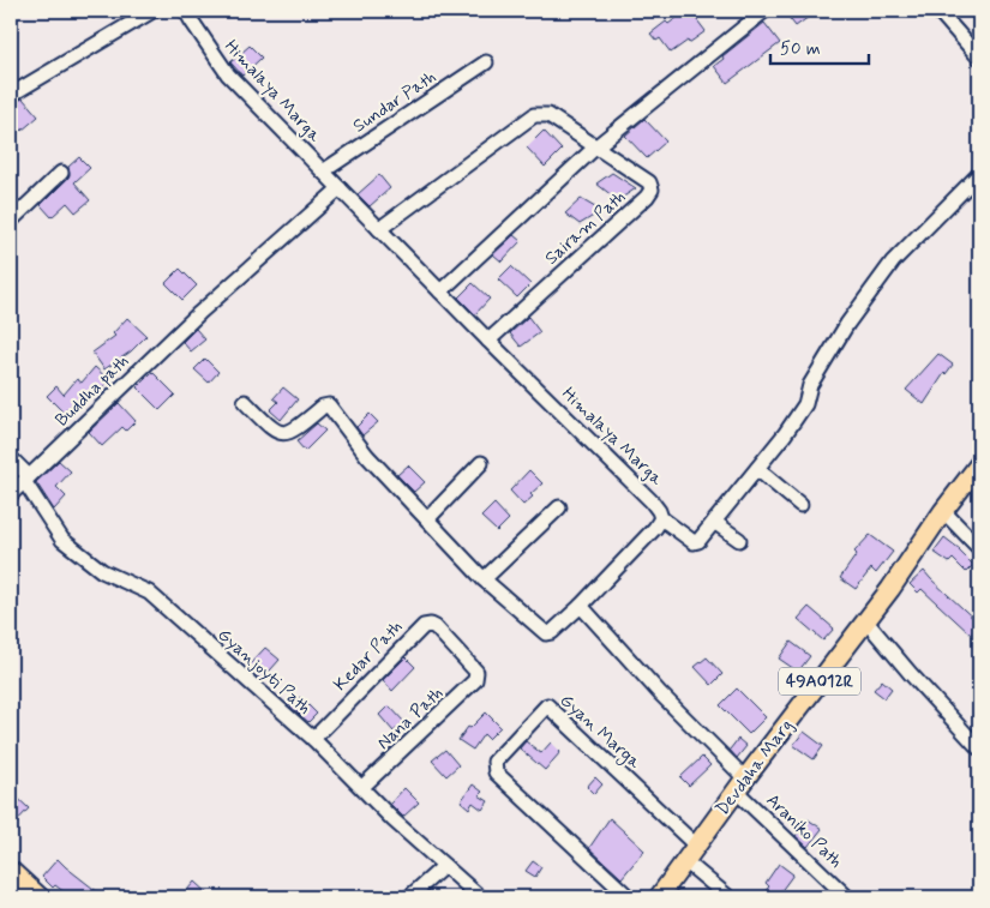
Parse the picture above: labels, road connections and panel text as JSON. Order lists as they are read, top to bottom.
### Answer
{
  "streets": {
    "main road": ["49A012R", "Devdaha Marg"],
    "street": [
      "Himalaya Marga",
      "Sundar Path",
      "Sairam Path",
      "Buddha path",
      "Kedar Path",
      "Gyanjoyti Path",
      "Nana Path",
      "Gyan Marga",
      "Araniko Path"
    ]
  },
  "crossings": [
    ["Himalaya Marga", "Sundar Path"],
    ["Himalaya Marga", "Sairam Path"],
    ["Himalaya Marga", "Buddha path"],
    ["Buddha path", "Gyanjoyti Path"],
    ["Kedar Path", "Gyanjoyti Path"],
    ["Kedar Path", "Nana Path"],
    ["Gyanjoyti Path", "Nana Path"],
    ["Gyan Marga", "Devdaha Marg"],
    ["Devdaha Marg", "Araniko Path"]
  ],
  "scale_bar": "50 m"
}
